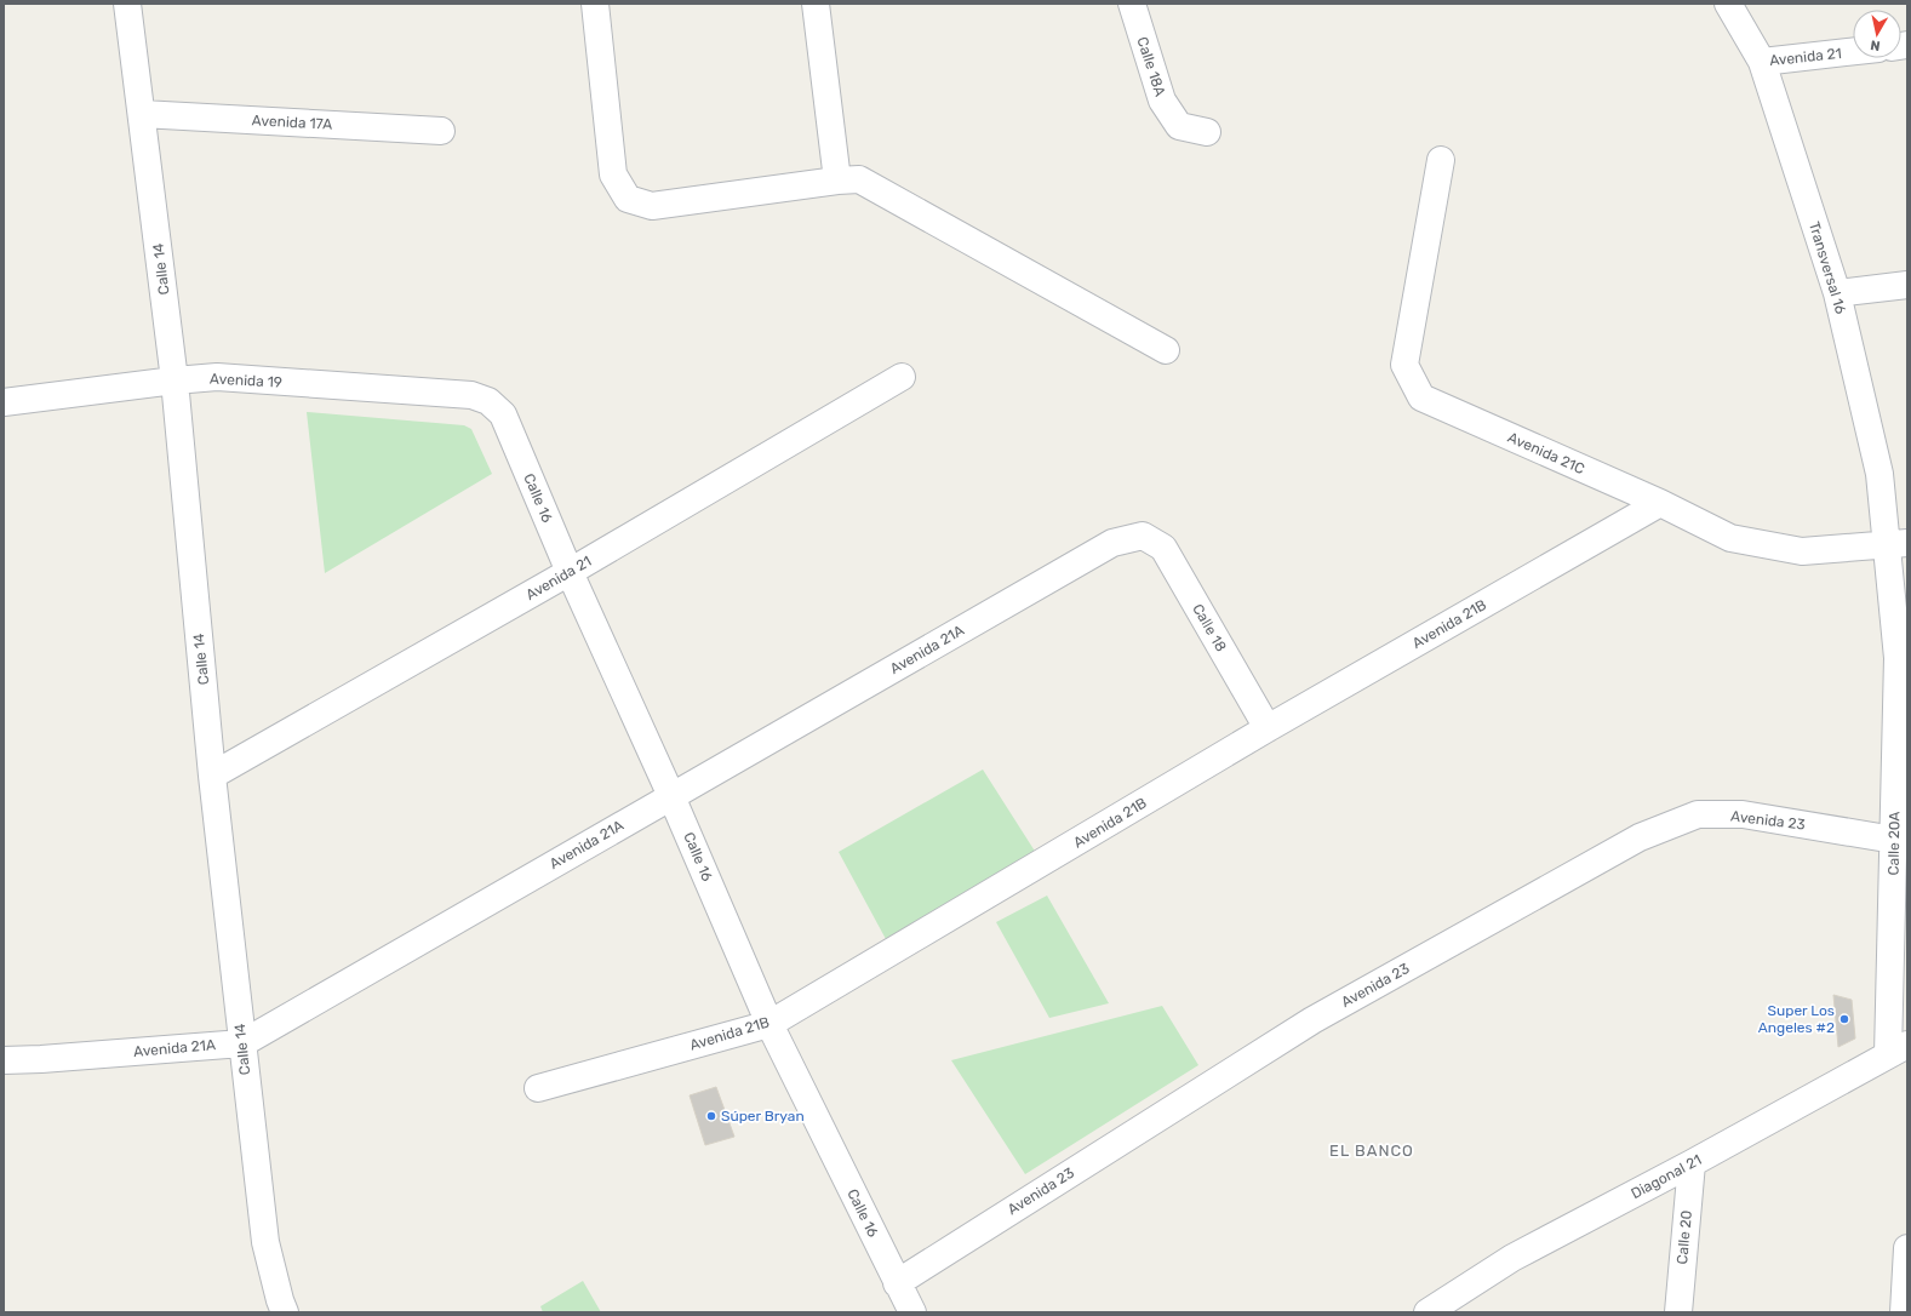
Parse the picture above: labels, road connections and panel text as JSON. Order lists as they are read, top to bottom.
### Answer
{
  "streets": {
    "street": [
      "Avenida 21",
      "Calle 18A",
      "Avenida 17A",
      "Transversal 16",
      "Calle 14",
      "Avenida 19",
      "Avenida 21C",
      "Calle 16",
      "Avenida 21B",
      "Calle 18",
      "Avenida 21A",
      "Avenida 23",
      "Calle 20A",
      "Diagonal 21",
      "Calle 20"
    ]
  },
  "crossings": [
    ["Avenida 21", "Transversal 16"],
    ["Avenida 21", "Calle 14"],
    ["Avenida 21", "Calle 16"],
    ["Avenida 17A", "Calle 14"],
    ["Transversal 16", "Avenida 21C"],
    ["Transversal 16", "Calle 20A"],
    ["Calle 14", "Avenida 19"],
    ["Calle 14", "Avenida 21A"],
    ["Avenida 19", "Calle 16"],
    ["Avenida 21C", "Avenida 21B"],
    ["Avenida 21C", "Calle 20A"],
    ["Calle 16", "Avenida 21B"],
    ["Calle 16", "Avenida 21A"],
    ["Calle 16", "Avenida 23"],
    ["Avenida 21B", "Calle 18"],
    ["Calle 18", "Avenida 21A"],
    ["Avenida 23", "Calle 20A"],
    ["Calle 20A", "Diagonal 21"],
    ["Diagonal 21", "Calle 20"]
  ],
  "districts": ["EL BANCO"],
  "places": ["Super Los Angeles #2", "Súper Bryan"],
  "north": "bottom"
}
